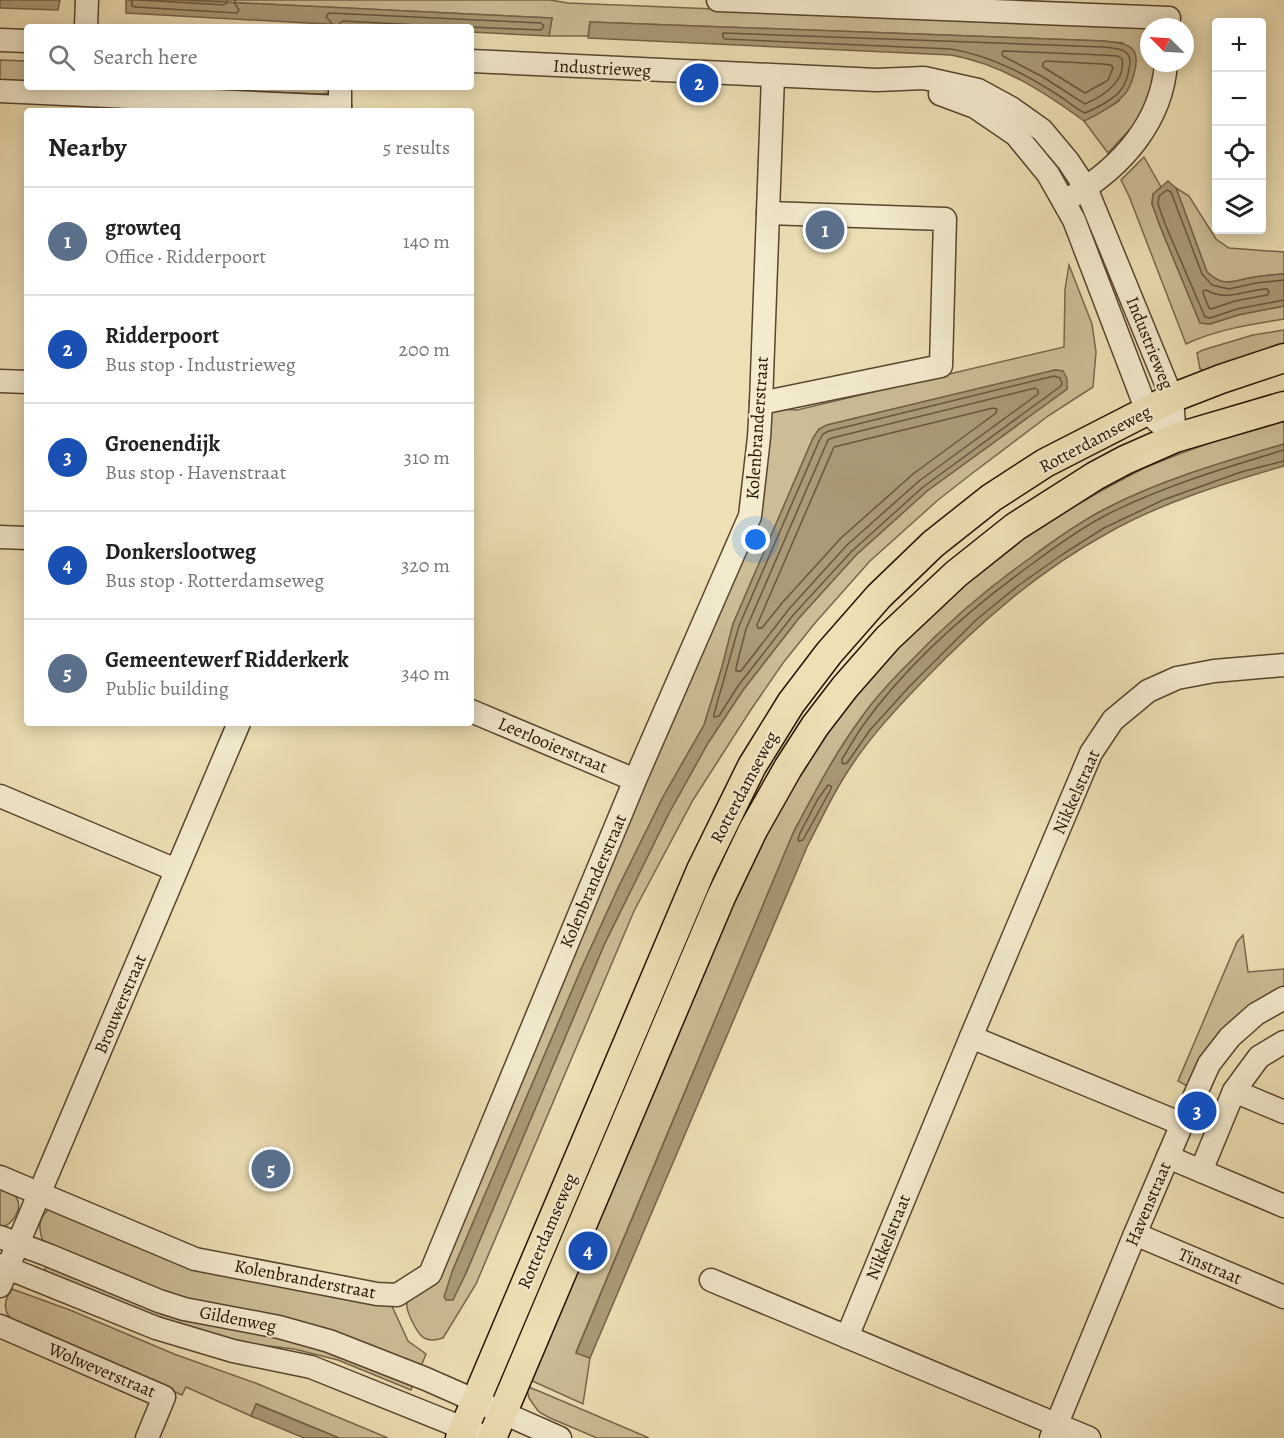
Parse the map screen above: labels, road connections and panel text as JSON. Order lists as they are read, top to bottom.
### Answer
{
  "streets": {
    "main road": ["Rotterdamseweg"],
    "street": [
      "Industrieweg",
      "Kolenbranderstraat",
      "Leerlooierstraat",
      "Nikkelstraat",
      "Brouwerstraat",
      "Havenstraat",
      "Tinstraat",
      "Gildenweg",
      "Wolweverstraat"
    ]
  },
  "crossings": [
    ["Industrieweg", "Kolenbranderstraat"],
    ["Industrieweg", "Rotterdamseweg"],
    ["Kolenbranderstraat", "Leerlooierstraat"],
    ["Kolenbranderstraat", "Brouwerstraat"],
    ["Rotterdamseweg", "Gildenweg"],
    ["Brouwerstraat", "Gildenweg"],
    ["Havenstraat", "Tinstraat"]
  ],
  "north": "top left",
  "page": {
    "map_buttons": ["+", "−"],
    "search": "Search here",
    "pins": [
      "2",
      "1",
      "3",
      "5",
      "4"
    ],
    "heading": ["Nearby", "5 results"],
    "list": [
      {
        "mark": "1",
        "name": "growteq",
        "note": "Office · Ridderpoort",
        "value": "140 m"
      },
      {
        "mark": "2",
        "name": "Ridderpoort",
        "note": "Bus stop · Industrieweg",
        "value": "200 m"
      },
      {
        "mark": "3",
        "name": "Groenendijk",
        "note": "Bus stop · Havenstraat",
        "value": "310 m"
      },
      {
        "mark": "4",
        "name": "Donkerslootweg",
        "note": "Bus stop · Rotterdamseweg",
        "value": "320 m"
      },
      {
        "mark": "5",
        "name": "Gemeentewerf Ridderkerk",
        "note": "Public building",
        "value": "340 m"
      }
    ]
  }
}
